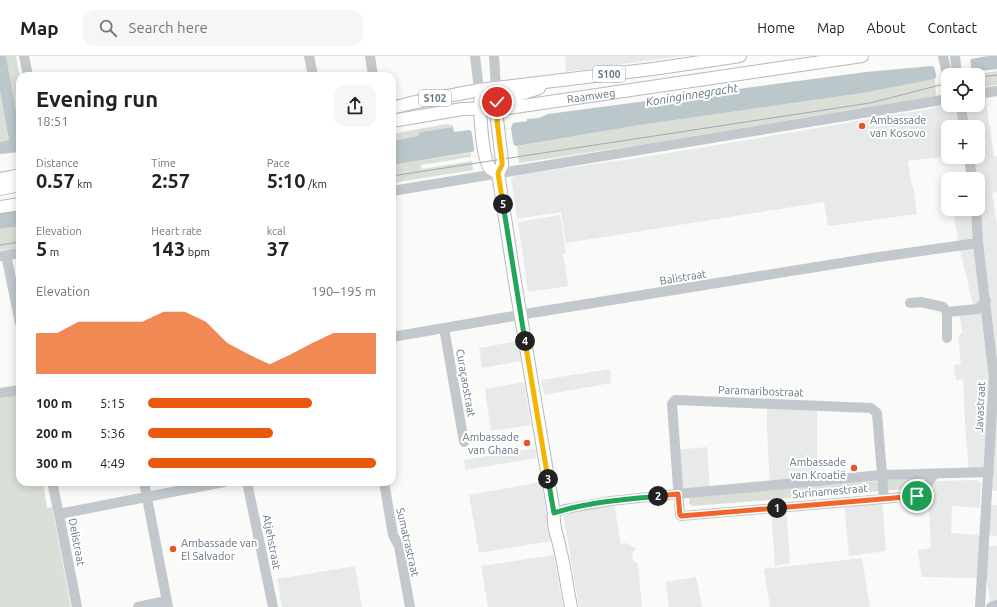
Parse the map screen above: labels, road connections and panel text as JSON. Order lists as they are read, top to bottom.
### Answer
{
  "streets": {
    "main road": ["S100", "Raamweg", "S102"],
    "street": [
      "Balistraat",
      "Curaçaostraat",
      "Paramaribostraat",
      "Javastraat",
      "Surinamestraat",
      "Delistraat",
      "Atjehstraat",
      "Sumatrastraat"
    ]
  },
  "crossings": [
    ["Balistraat", "Curaçaostraat"],
    ["Balistraat", "Javastraat"],
    ["Paramaribostraat", "Surinamestraat"],
    ["Javastraat", "Surinamestraat"]
  ],
  "water": ["Koninginnegracht"],
  "places": [
    "Ambassade van Kosovo",
    "Ambassade van Ghana",
    "Ambassade van Kroatië",
    "Ambassade van El Salvador"
  ],
  "page": {
    "header": "Map",
    "search": "Search here",
    "nav": [
      "Home",
      "Map",
      "About",
      "Contact"
    ],
    "map_buttons": ["+", "−"],
    "heading": ["Evening run", "18:51"],
    "stats": [
      ["Distance", "0.57 km"],
      ["Time", "2:57"],
      ["Pace", "5:10 /km"],
      ["Elevation", "5 m"],
      ["Heart rate", "143 bpm"],
      ["kcal", "37"]
    ],
    "pins": [
      "5",
      "4",
      "3",
      "2",
      "1"
    ],
    "chart": ["Elevation", "190–195 m"],
    "list": [
      {
        "name": "100 m",
        "note": "5:15"
      },
      {
        "name": "200 m",
        "note": "5:36"
      },
      {
        "name": "300 m",
        "note": "4:49"
      }
    ]
  }
}
